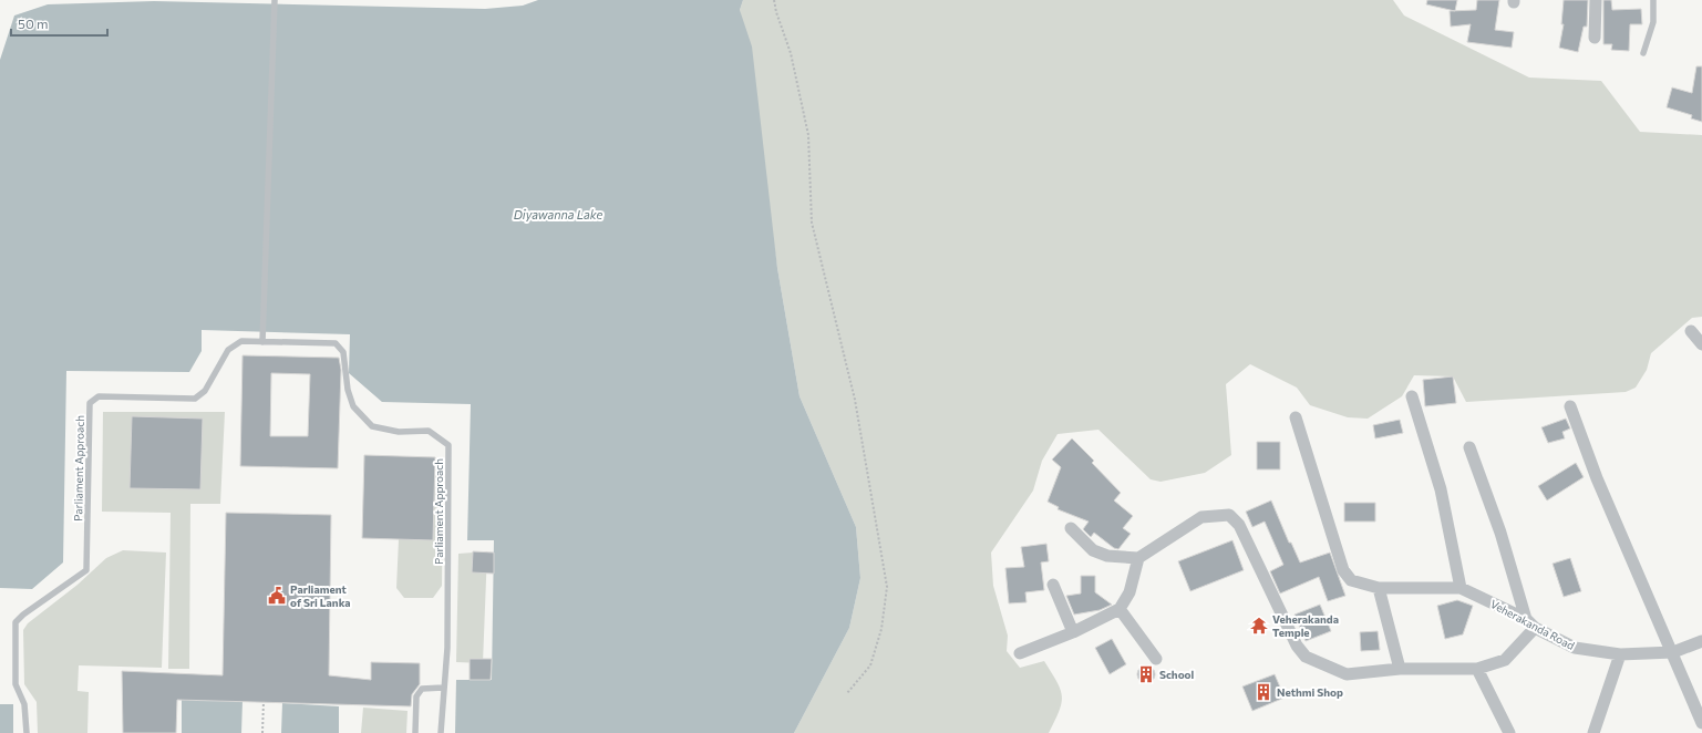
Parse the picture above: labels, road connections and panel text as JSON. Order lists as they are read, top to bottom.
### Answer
{
  "streets": {
    "street": ["Veherakanda Road"],
    "lane": ["Parliament Approach"]
  },
  "water": ["Diyawanna Lake"],
  "places": {
    "public building": ["Parliament of Sri Lanka"],
    "temple": ["Veherakanda Temple"],
    "building": ["School", "Nethmi Shop"]
  },
  "scale_bar": "50 m"
}
